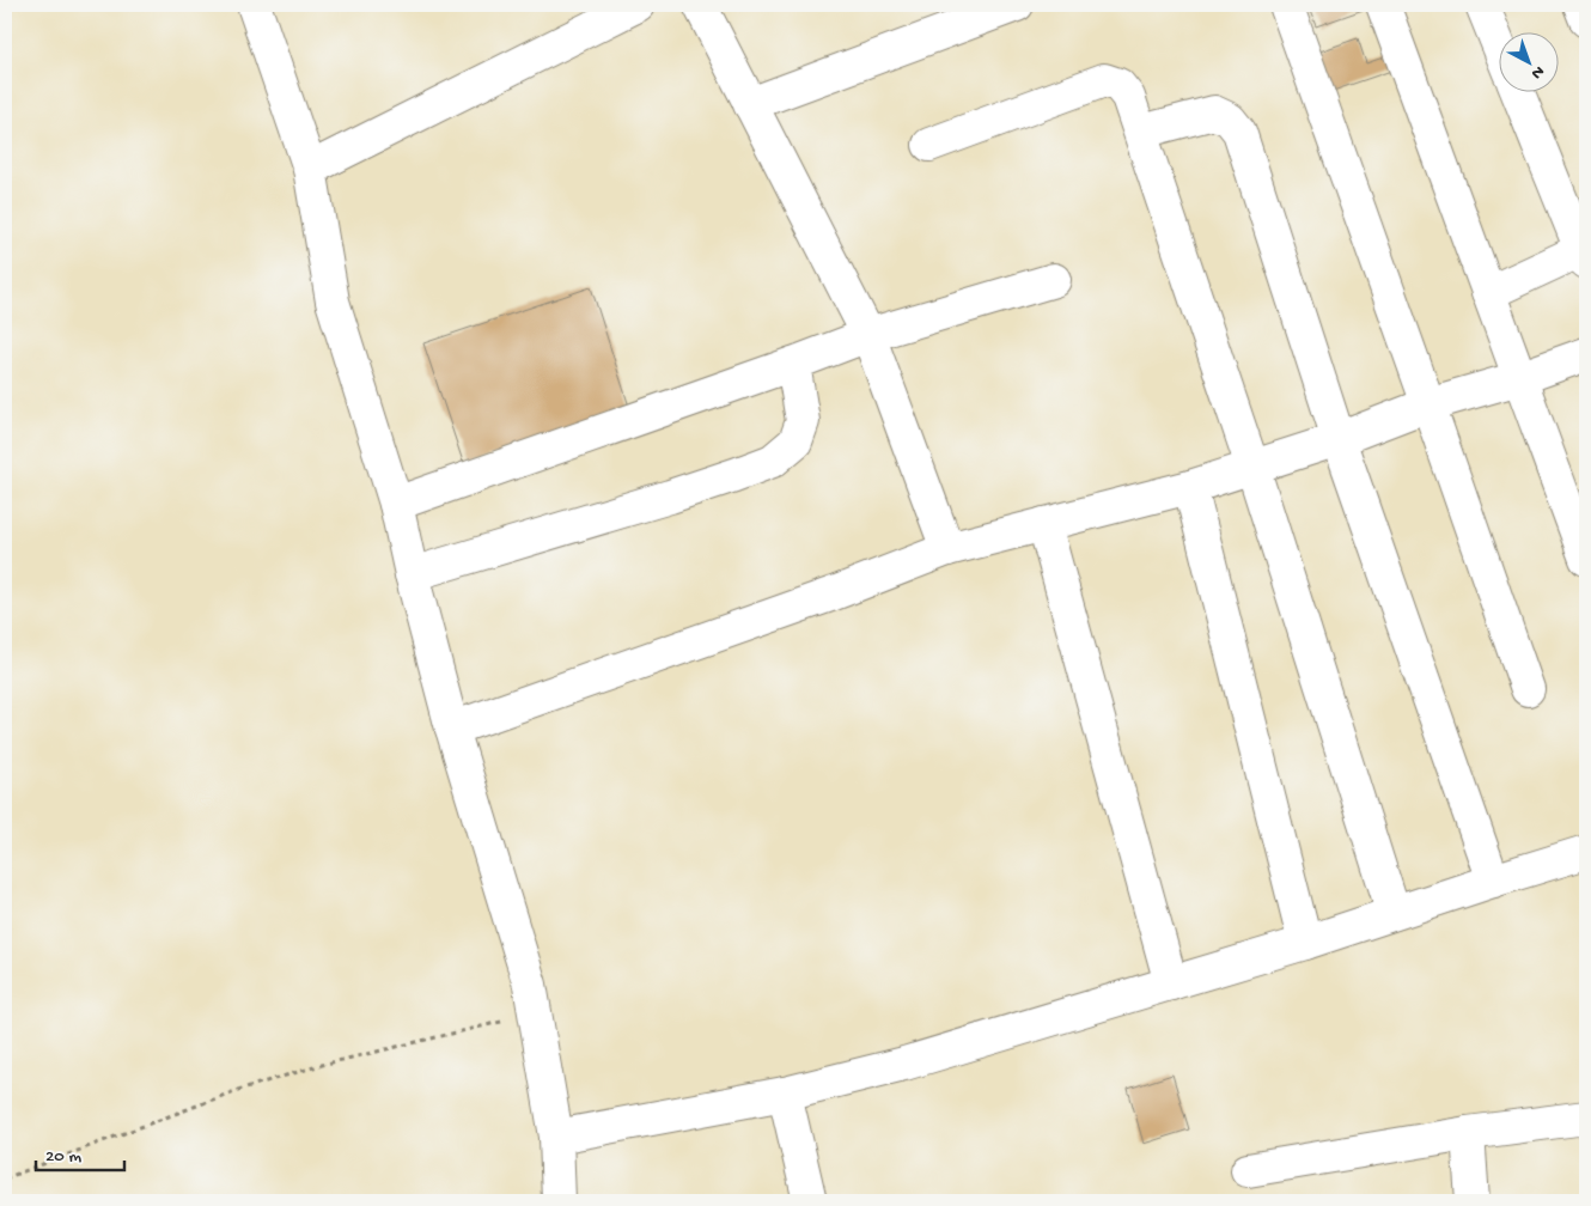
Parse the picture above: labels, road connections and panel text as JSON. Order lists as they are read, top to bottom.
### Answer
{
  "scale_bar": "20 m",
  "north": "bottom right"
}
